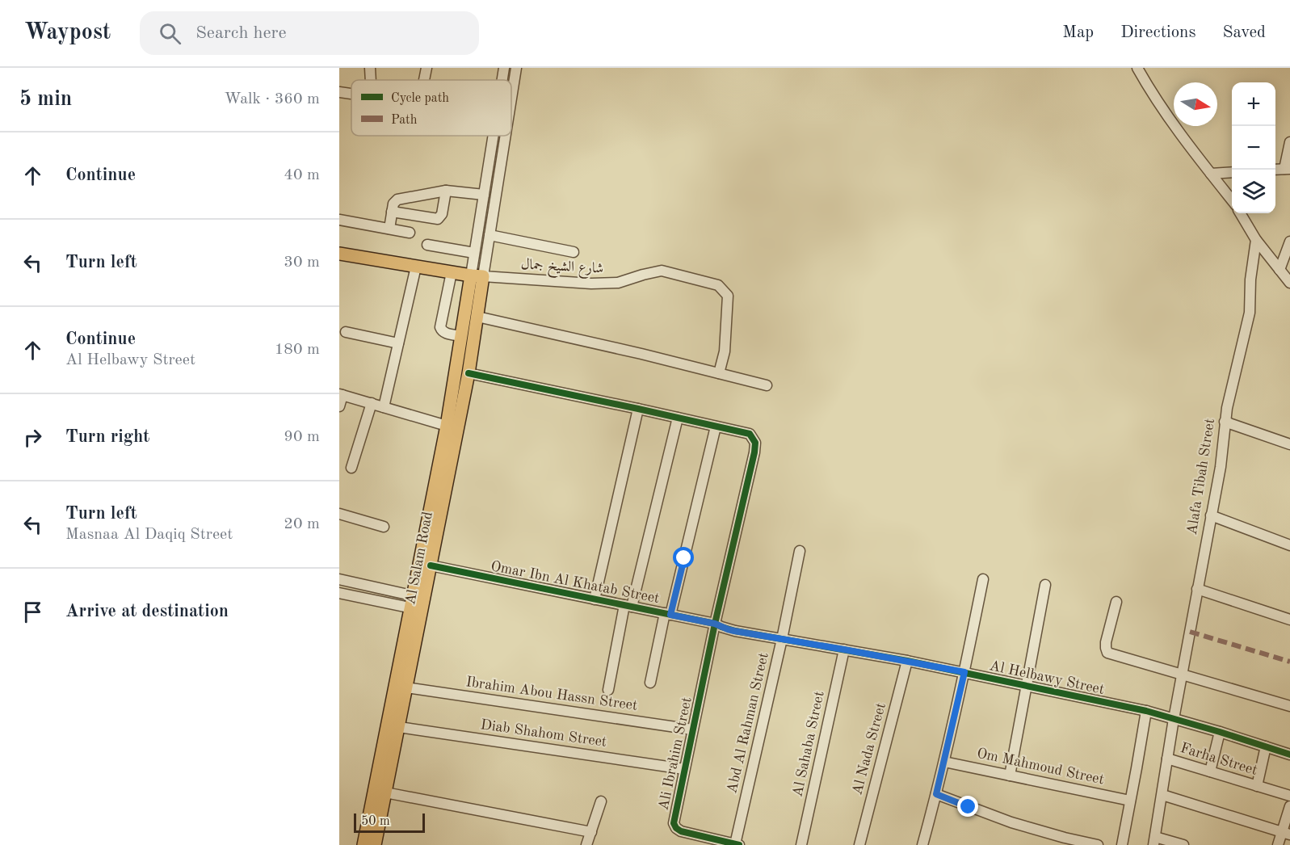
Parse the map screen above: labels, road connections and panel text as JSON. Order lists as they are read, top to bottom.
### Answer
{
  "streets": {
    "main road": ["Al Salam Road"],
    "street": [
      "شارع الشيخ جمال",
      "Alafa Tibah Street",
      "Omar Ibn Al Khatab Street",
      "Al Helbawy Street",
      "Ibrahim Abou Hassn Street",
      "Abd Al Rahman Street",
      "Diab Shahom Street",
      "Al Sahaba Street",
      "Al Nada Street",
      "Ali Ibrahim Street",
      "Farha Street",
      "Om Mahmoud Street"
    ]
  },
  "crossings": [
    ["شارع الشيخ جمال", "Al Salam Road"],
    ["Alafa Tibah Street", "Al Helbawy Street"],
    ["Alafa Tibah Street", "Farha Street"],
    ["Al Salam Road", "Omar Ibn Al Khatab Street"],
    ["Al Salam Road", "Ibrahim Abou Hassn Street"],
    ["Al Salam Road", "Diab Shahom Street"],
    ["Omar Ibn Al Khatab Street", "Al Helbawy Street"],
    ["Omar Ibn Al Khatab Street", "Ali Ibrahim Street"],
    ["Al Helbawy Street", "Abd Al Rahman Street"],
    ["Al Helbawy Street", "Al Sahaba Street"],
    ["Al Helbawy Street", "Al Nada Street"],
    ["Al Helbawy Street", "Ali Ibrahim Street"],
    ["Ibrahim Abou Hassn Street", "Ali Ibrahim Street"],
    ["Abd Al Rahman Street", "Ali Ibrahim Street"],
    ["Diab Shahom Street", "Ali Ibrahim Street"]
  ],
  "legend": ["Cycle path", "Path"],
  "scale_bar": "50 m",
  "north": "right",
  "page": {
    "header": "Waypost",
    "search": "Search here",
    "nav": ["Map", "Directions", "Saved"],
    "heading": ["5 min", "Walk · 360 m"],
    "map_buttons": ["+", "−"],
    "list": [
      ["Continue", "40 m"],
      ["Turn left", "30 m"],
      ["Continue", "Al Helbawy Street", "180 m"],
      ["Turn right", "90 m"],
      ["Turn left", "Masnaa Al Daqiq Street", "20 m"],
      "Arrive at destination"
    ],
    "scale": "50 m"
  }
}
